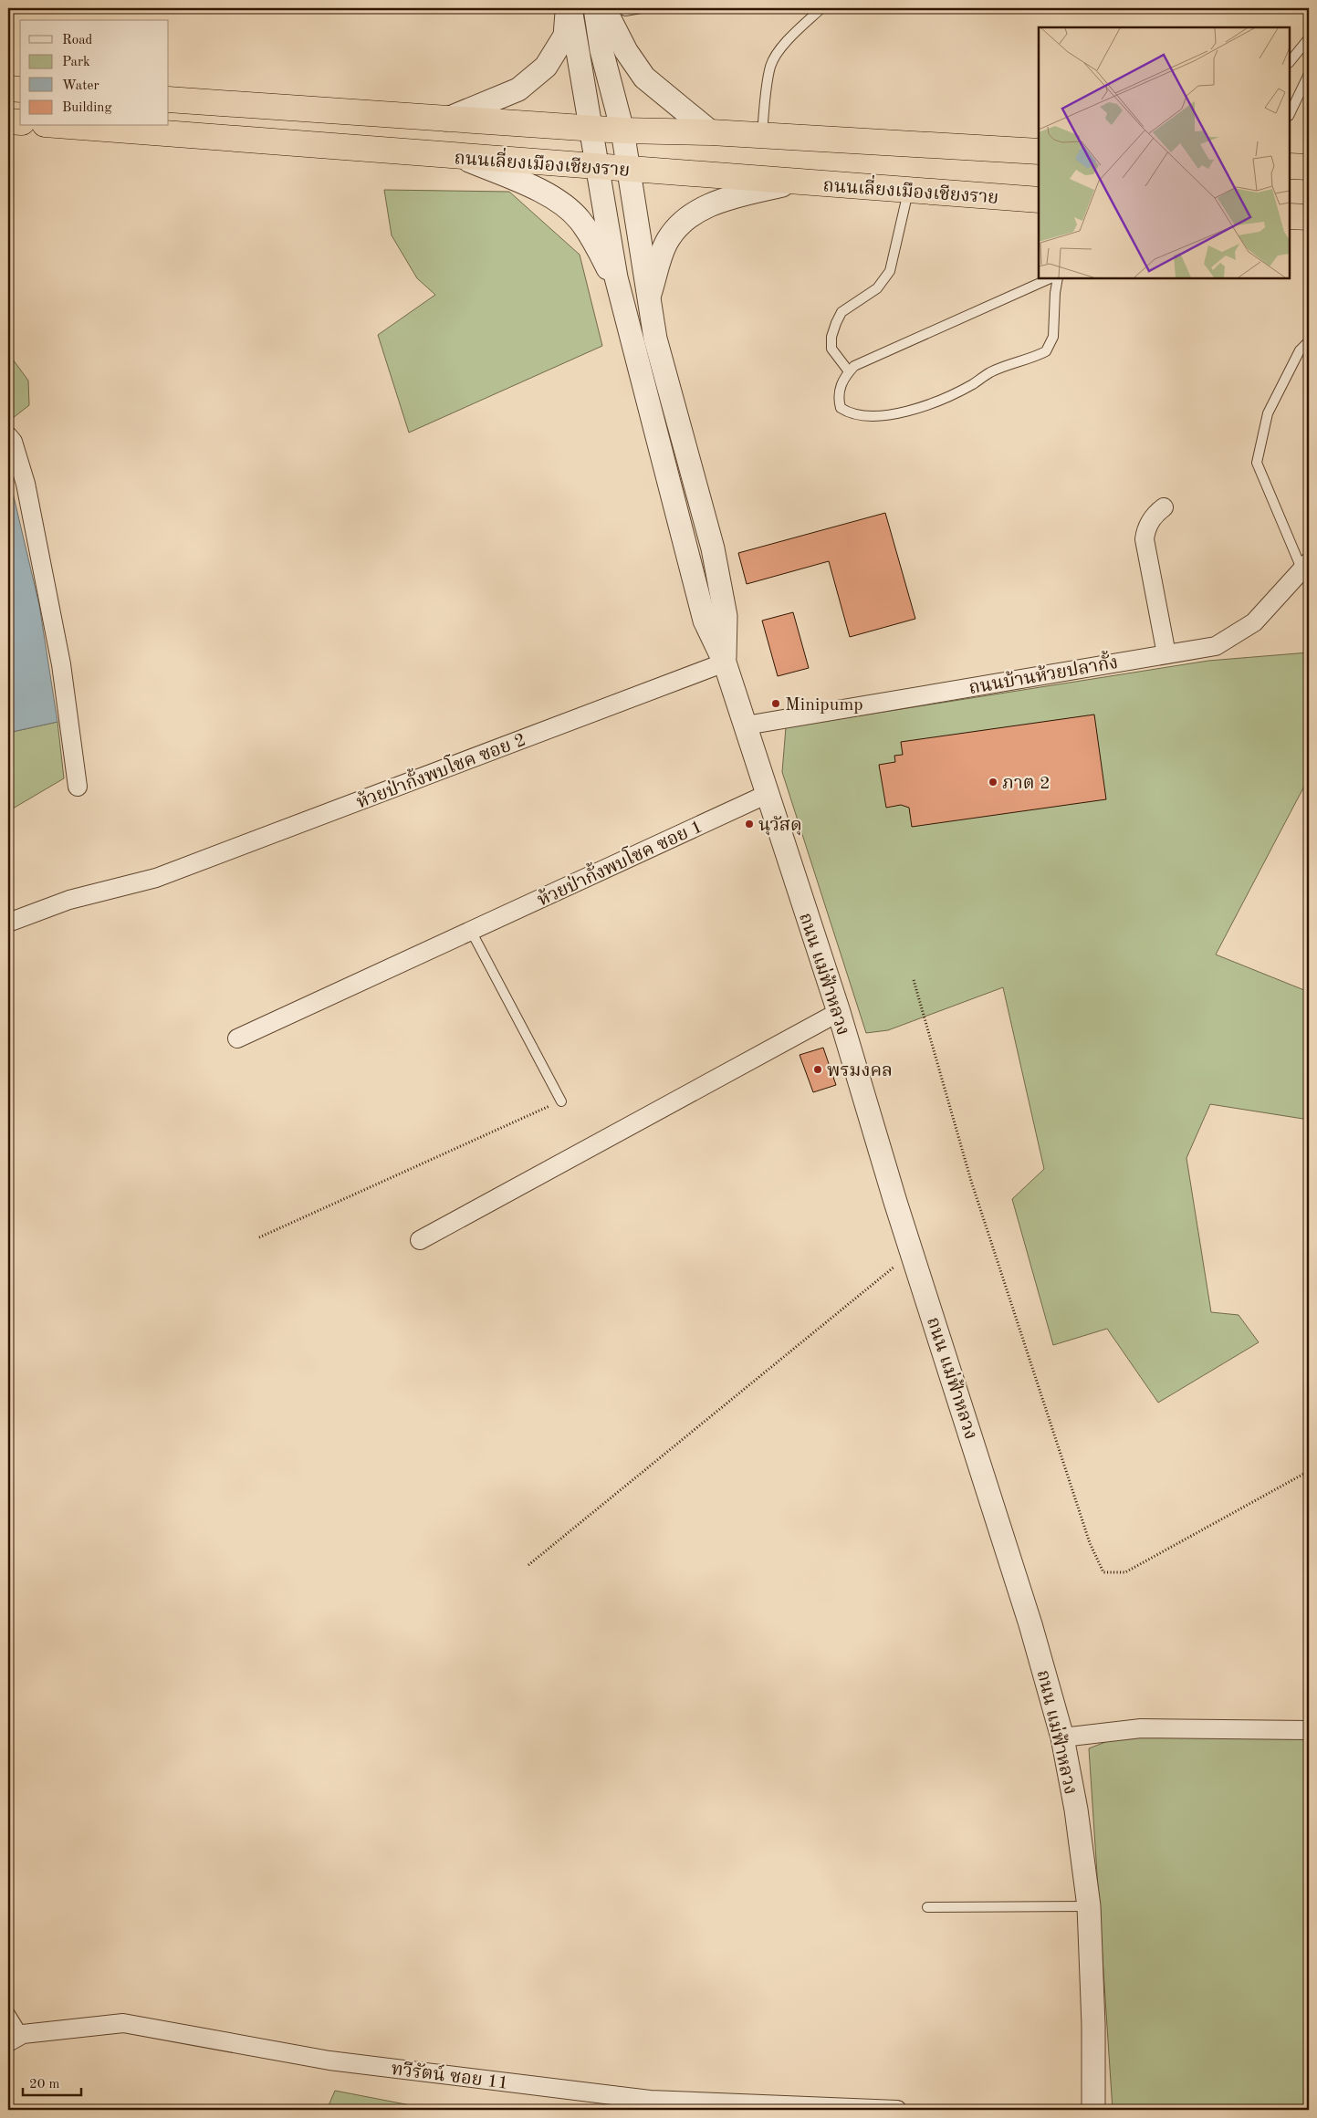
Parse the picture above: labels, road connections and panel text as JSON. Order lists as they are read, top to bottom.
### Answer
{
  "streets": {
    "highway": ["ถนนเลี่ยงเมืองเชียงราย"],
    "street": [
      "ถนนบ้านห้วยปลากั้ง",
      "ห้วยป่ากั้งพบโชค ซอย 2",
      "ห้วยป่ากั้งพบโชค ซอย 1",
      "ถนน แม่ฟ้าหลวง",
      "ทวีรัตน์ ซอย 11"
    ]
  },
  "crossings": [
    ["ถนนบ้านห้วยปลากั้ง", "ถนน แม่ฟ้าหลวง"],
    ["ห้วยป่ากั้งพบโชค ซอย 2", "ถนน แม่ฟ้าหลวง"],
    ["ห้วยป่ากั้งพบโชค ซอย 1", "ถนน แม่ฟ้าหลวง"]
  ],
  "places": [
    "Minipump",
    "ภาต 2",
    "นุวัสดุ",
    "พรมงคล"
  ],
  "legend": [
    "Road",
    "Park",
    "Water",
    "Building"
  ],
  "scale_bar": "20 m"
}
